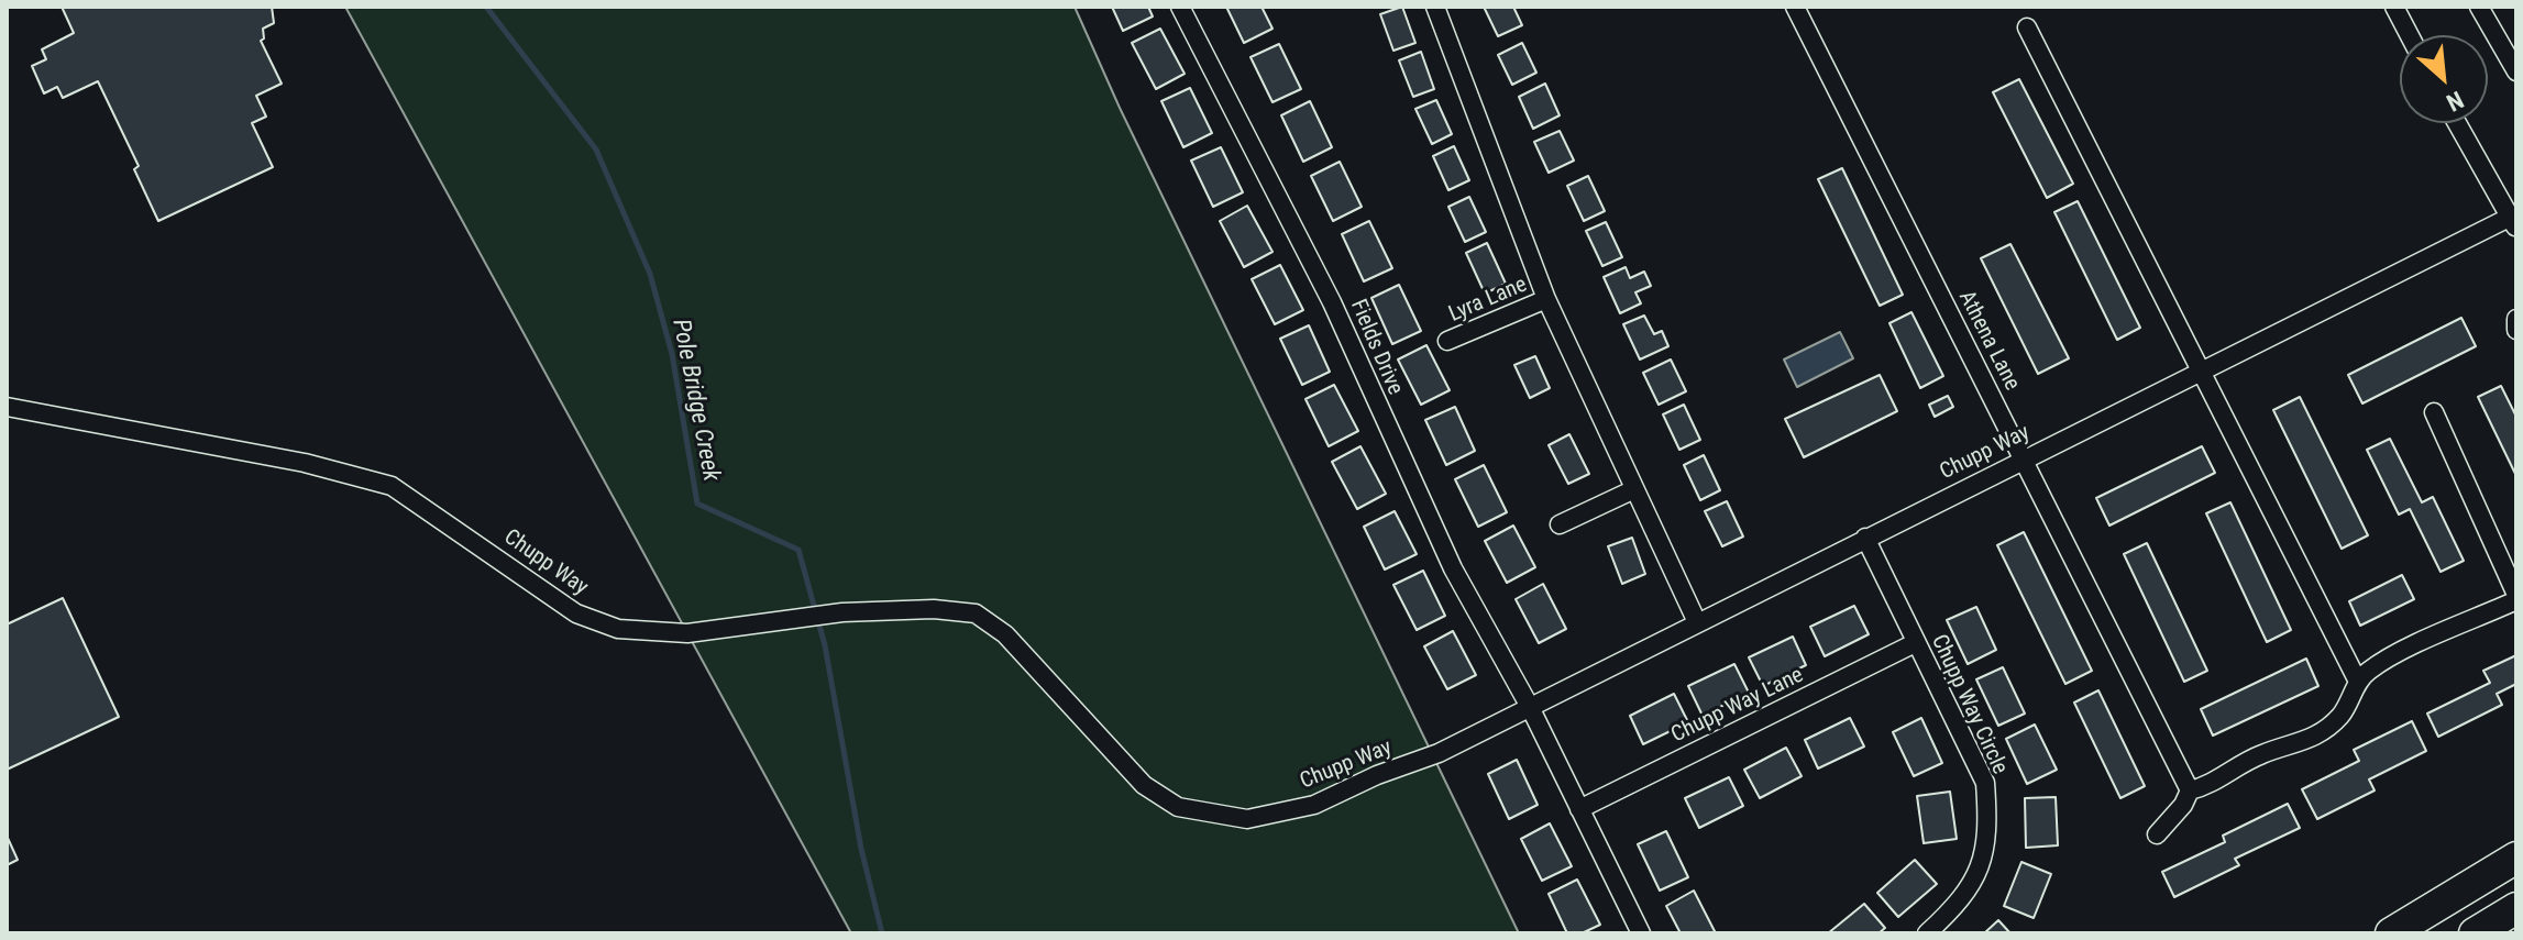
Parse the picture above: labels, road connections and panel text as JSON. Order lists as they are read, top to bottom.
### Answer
{
  "streets": {
    "street": [
      "Lyra Lane",
      "Athena Lane",
      "Fields Drive",
      "Chupp Way",
      "Chupp Way Circle",
      "Chupp Way Lane"
    ]
  },
  "crossings": [
    ["Athena Lane", "Chupp Way"],
    ["Fields Drive", "Chupp Way"],
    ["Chupp Way", "Chupp Way Circle"],
    ["Chupp Way Circle", "Chupp Way Lane"]
  ],
  "water": ["Pole Bridge Creek"],
  "north": "bottom right"
}
